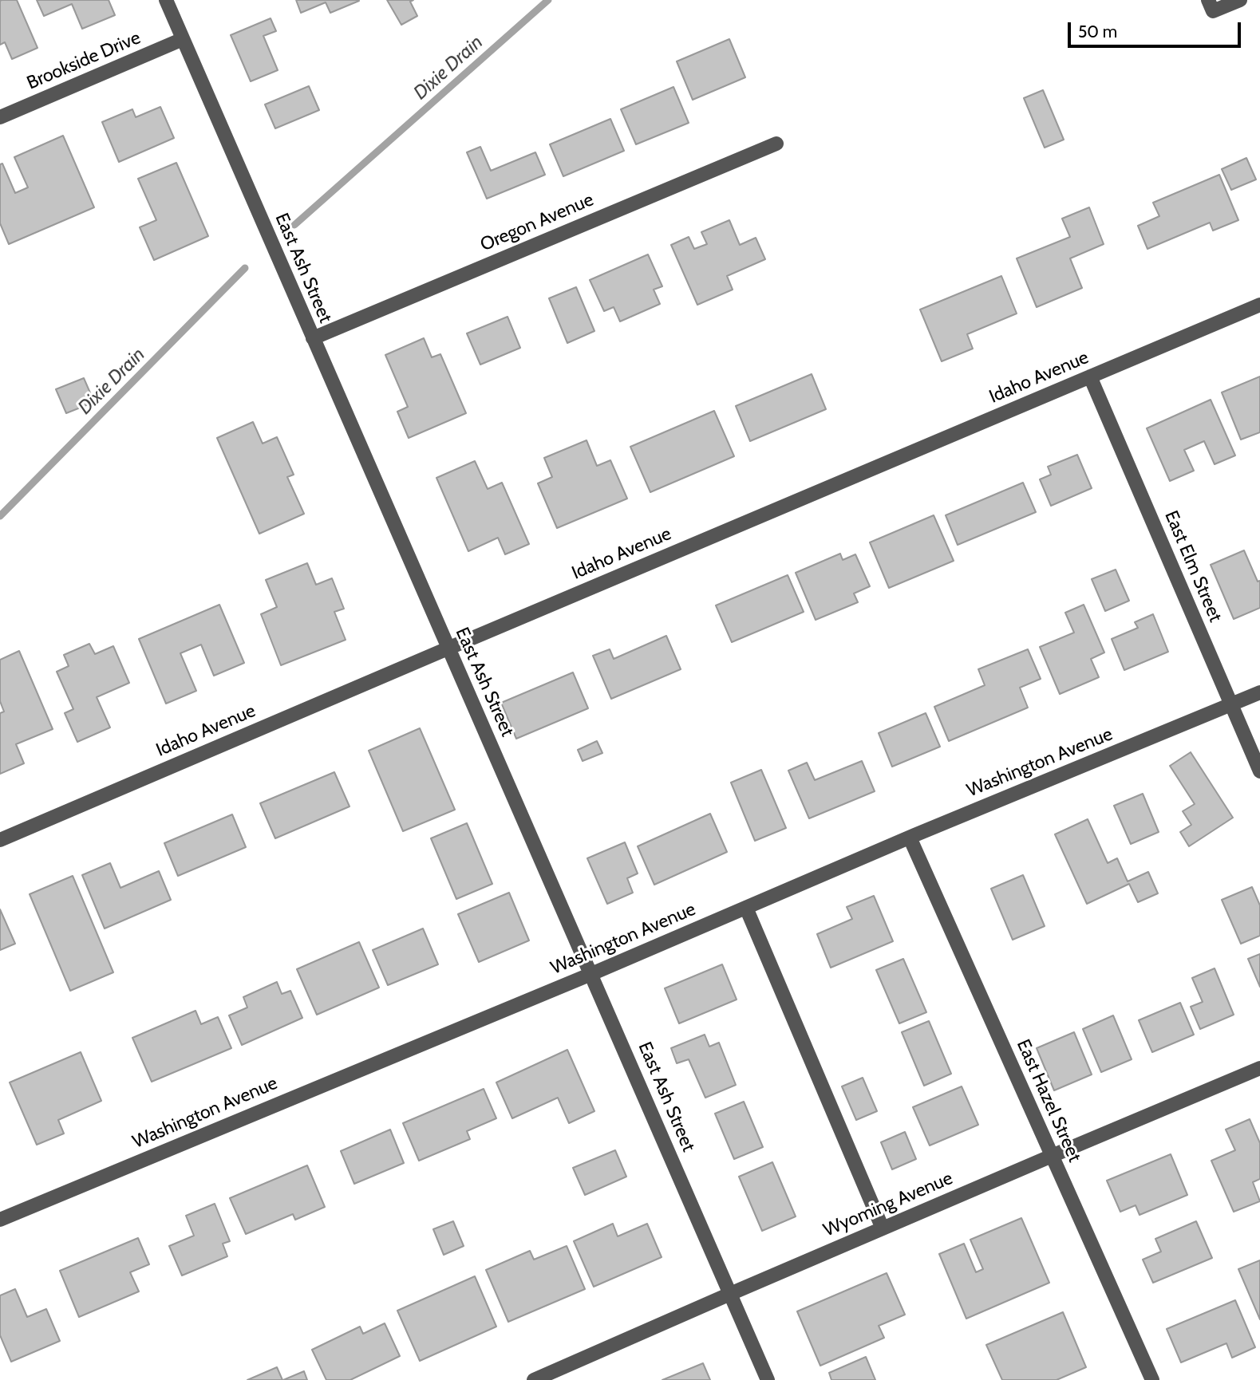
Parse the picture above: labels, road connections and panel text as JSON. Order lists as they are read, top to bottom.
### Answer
{
  "streets": {
    "street": [
      "Brookside Drive",
      "Oregon Avenue",
      "East Ash Street",
      "Idaho Avenue",
      "East Elm Street",
      "Washington Avenue",
      "East Hazel Street",
      "Wyoming Avenue"
    ]
  },
  "crossings": [
    ["Brookside Drive", "East Ash Street"],
    ["Oregon Avenue", "East Ash Street"],
    ["East Ash Street", "Idaho Avenue"],
    ["East Ash Street", "Washington Avenue"],
    ["East Ash Street", "Wyoming Avenue"],
    ["Idaho Avenue", "East Elm Street"],
    ["East Elm Street", "Washington Avenue"],
    ["Washington Avenue", "East Hazel Street"],
    ["East Hazel Street", "Wyoming Avenue"]
  ],
  "water": ["Dixie Drain"],
  "scale_bar": "50 m"
}
